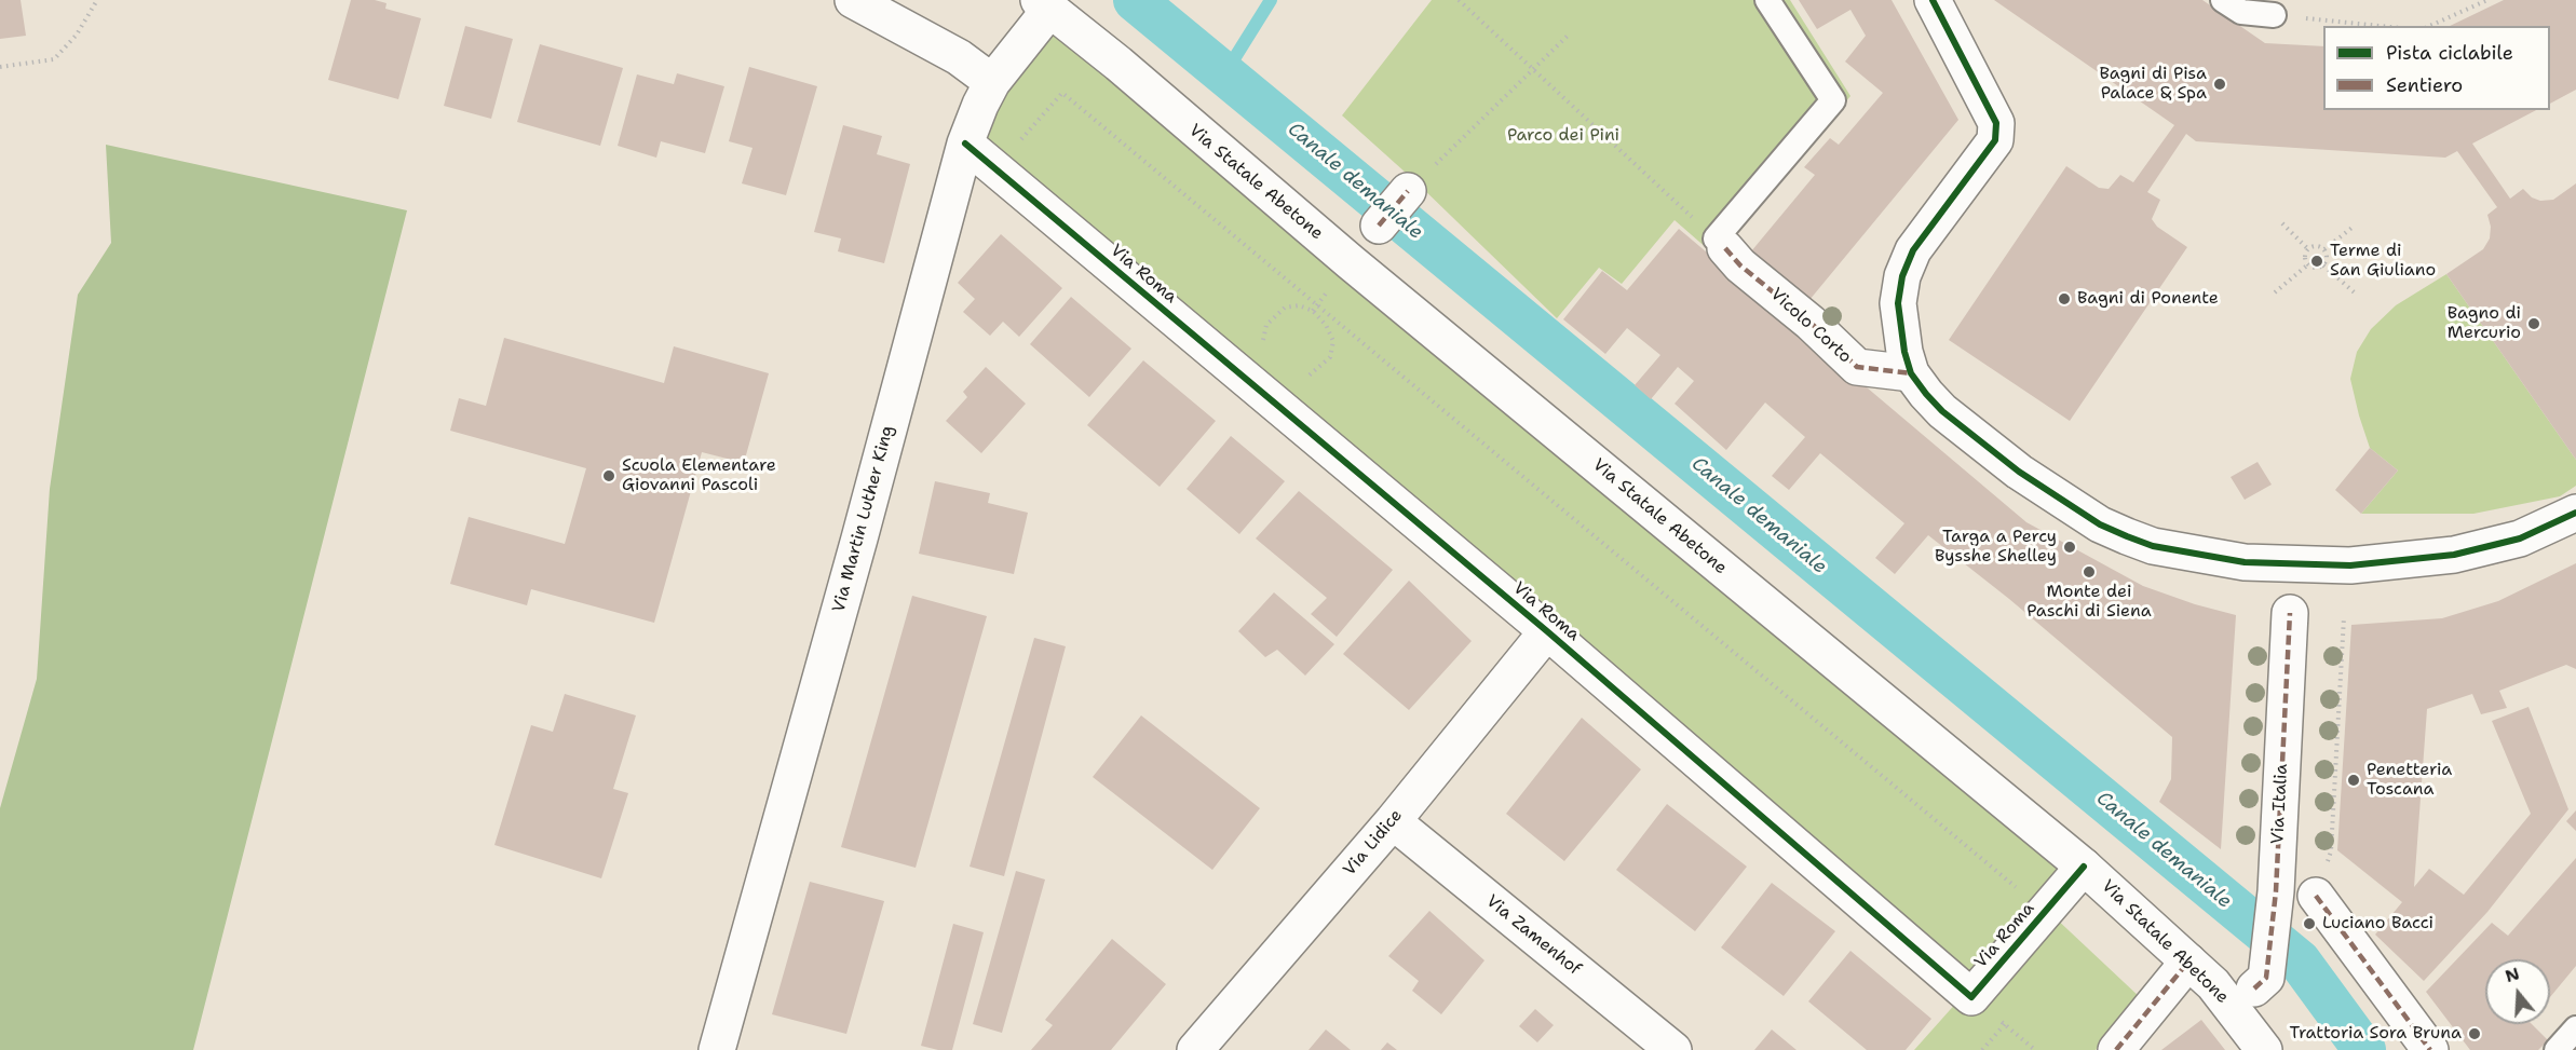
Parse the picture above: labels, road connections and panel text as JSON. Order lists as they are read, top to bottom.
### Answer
{
  "streets": {
    "street": [
      "Via Statale Abetone",
      "Via Roma",
      "Vicolo Corto",
      "Via Martin Luther King",
      "Via Italia",
      "Via Lidice",
      "Via Zamenhof"
    ]
  },
  "crossings": [
    ["Via Statale Abetone", "Via Roma"],
    ["Via Statale Abetone", "Via Martin Luther King"],
    ["Via Roma", "Via Martin Luther King"],
    ["Via Roma", "Via Lidice"],
    ["Via Lidice", "Via Zamenhof"]
  ],
  "water": ["Canale demaniale"],
  "parks": ["Parco dei Pini"],
  "places": [
    "Bagni di Pisa Palace & Spa",
    "Terme di San Giuliano",
    "Bagni di Ponente",
    "Bagno di Mercurio",
    "Scuola Elementare Giovanni Pascoli",
    "Targa a Percy Bysshe Shelley",
    "Monte dei Paschi di Siena",
    "Penetteria Toscana",
    "Luciano Bacci",
    "Trattoria Sora Bruna"
  ],
  "legend": ["Pista ciclabile", "Sentiero"],
  "north": "top"
}
